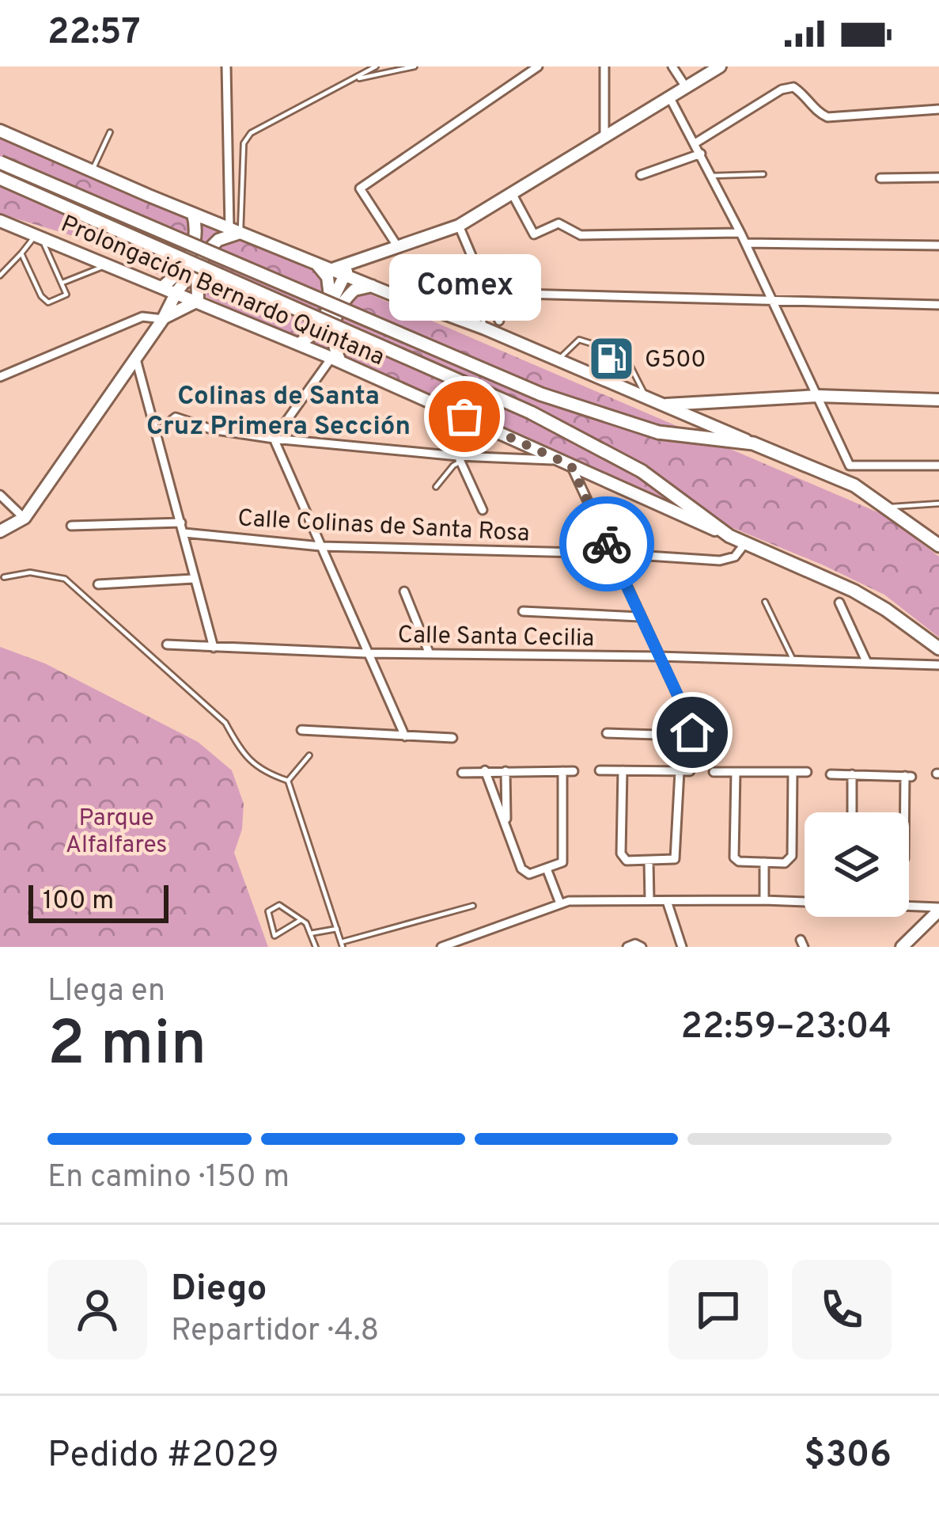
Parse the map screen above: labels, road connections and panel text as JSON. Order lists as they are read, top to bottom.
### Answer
{
  "streets": {
    "main road": ["Prolongación Bernardo Quintana"],
    "street": ["Calle Colinas de Santa Rosa", "Calle Santa Cecilia"]
  },
  "crossings": [
    ["Prolongación Bernardo Quintana", "Calle Colinas de Santa Rosa"]
  ],
  "districts": ["Colinas de Santa Cruz Primera Sección"],
  "parks": ["Parque Alfalfares"],
  "places": {
    "fuel station": ["G500"],
    "other": ["Comex"]
  },
  "scale_bar": "100 m",
  "page": {
    "status": "22:57",
    "bubble": "Comex",
    "scale": "100 m",
    "heading": ["2 min", "Llega en", "22:59–23:04"],
    "panel": [
      "Diego",
      "Repartidor · 4.8",
      "Pedido #2029",
      "$306"
    ],
    "bar": "En camino · 150 m"
  }
}
